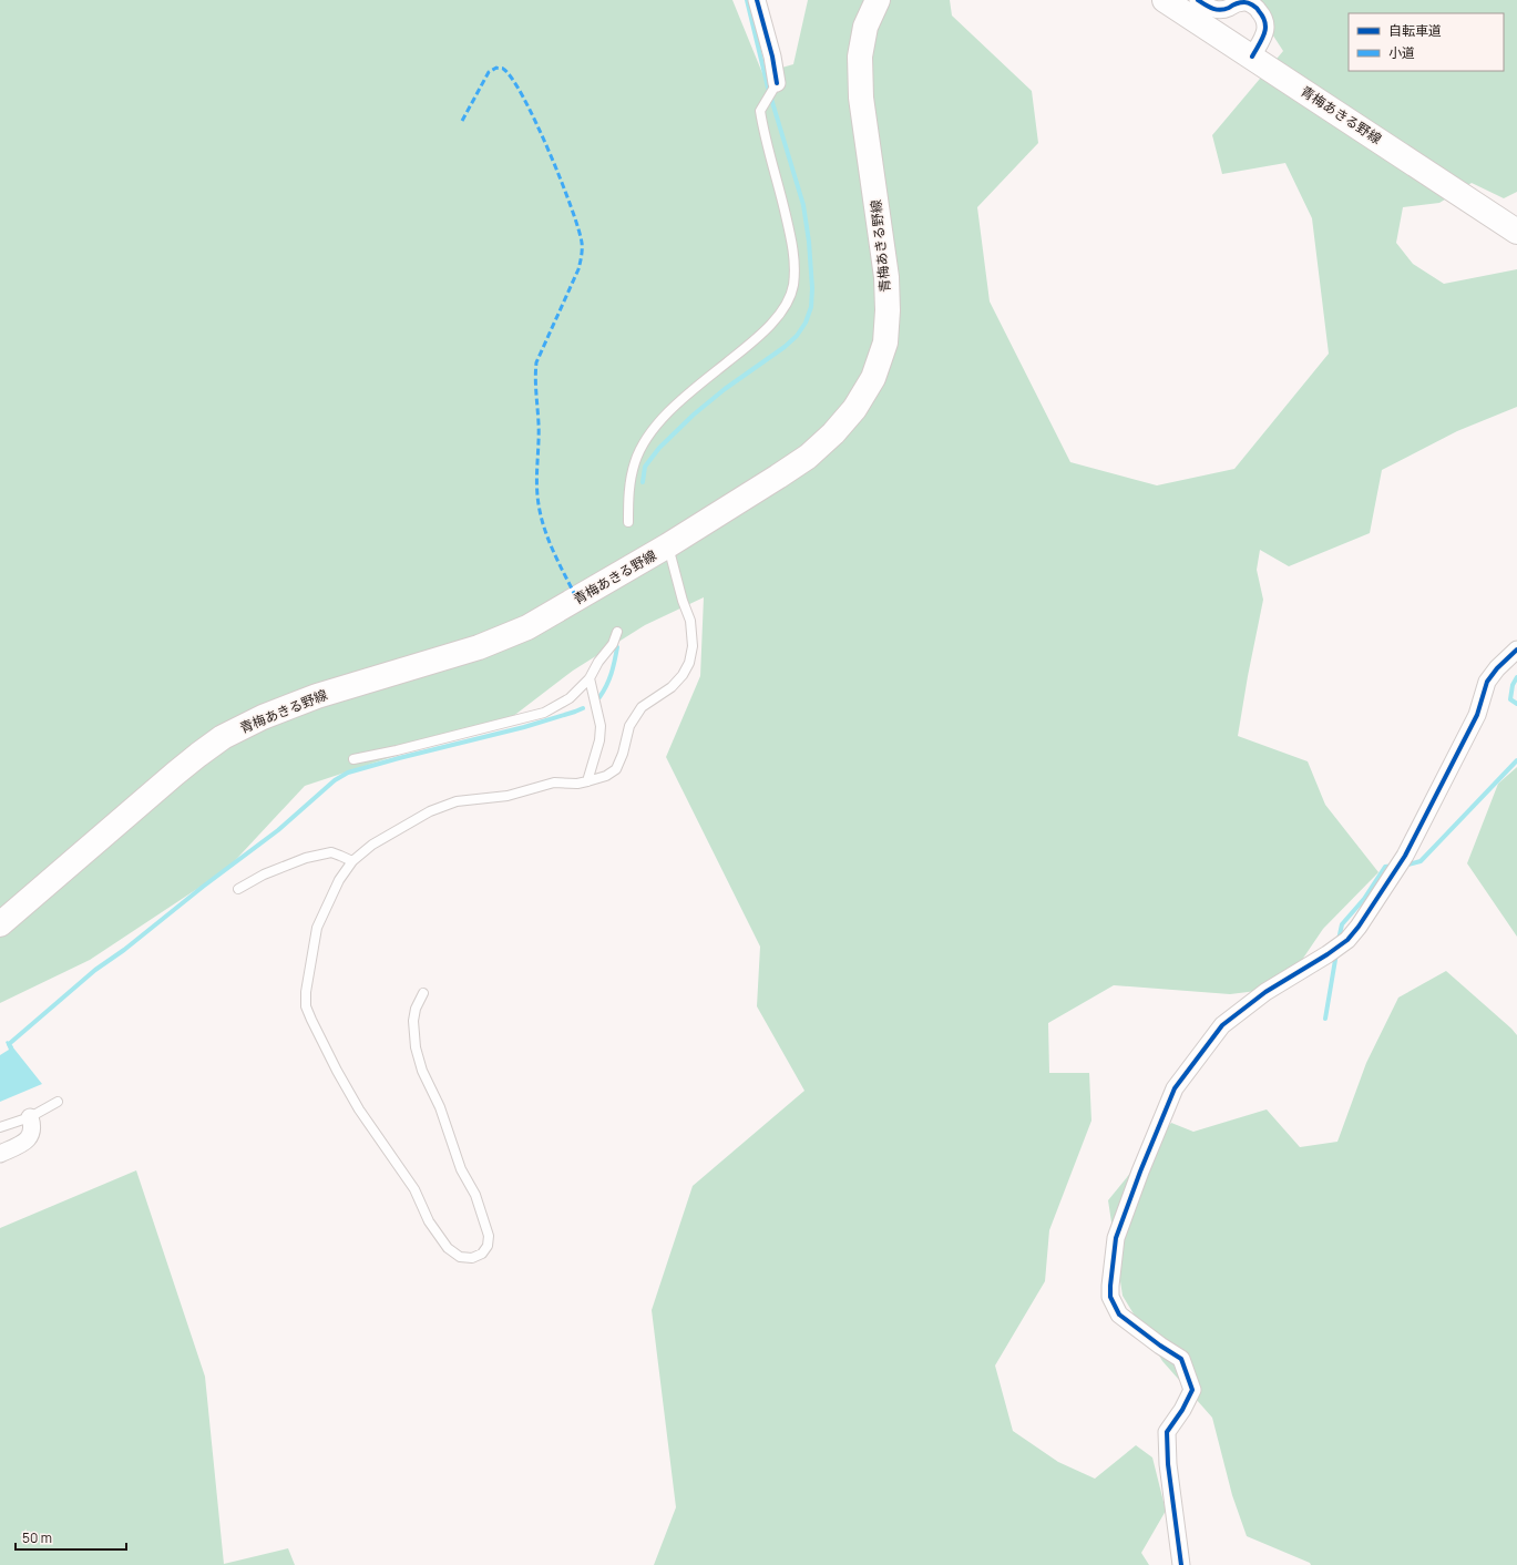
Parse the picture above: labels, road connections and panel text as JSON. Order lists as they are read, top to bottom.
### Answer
{
  "streets": {
    "main road": ["青梅あきる野線"]
  },
  "legend": ["自転車道", "小道"],
  "scale_bar": "50 m"
}
